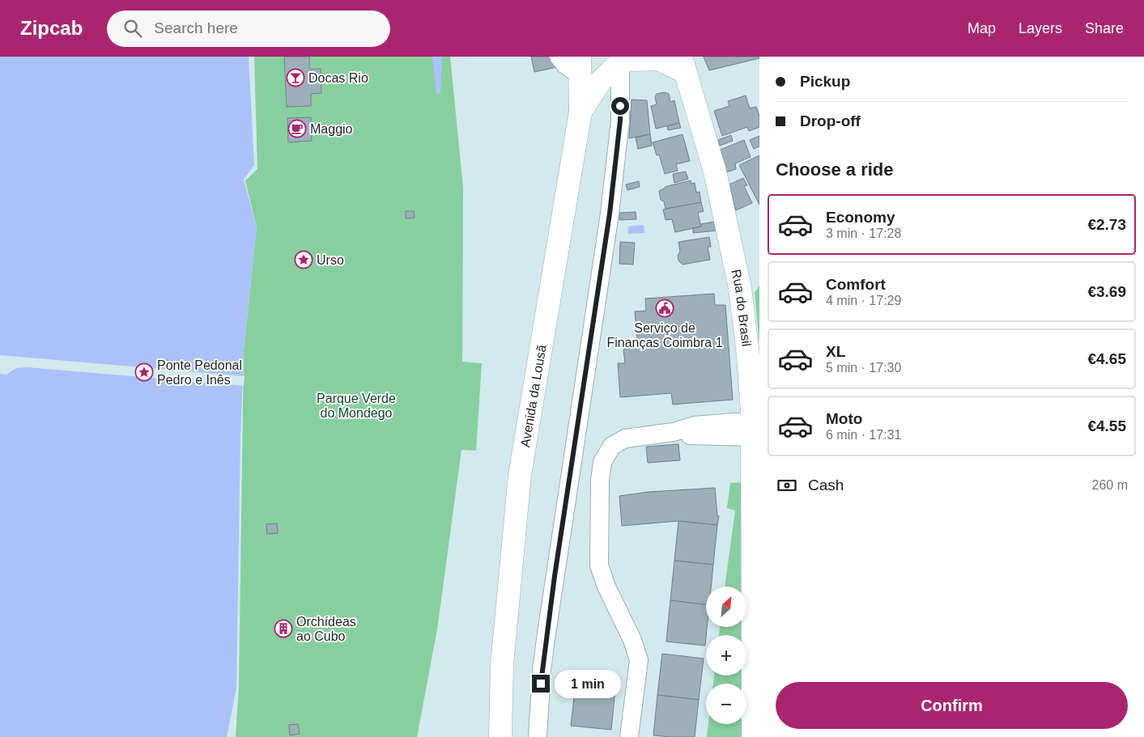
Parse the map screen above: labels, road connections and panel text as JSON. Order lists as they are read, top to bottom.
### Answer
{
  "streets": {
    "main road": ["Rua do Brasil", "Avenida da Lousã"]
  },
  "parks": ["Parque Verde do Mondego"],
  "places": {
    "bar": ["Docas Rio"],
    "cafe": ["Maggio"],
    "place": ["Urso", "Ponte Pedonal Pedro e Inês"],
    "public building": ["Serviço de Finanças Coimbra 1"],
    "building": ["Orchídeas ao Cubo"]
  },
  "north": "top right",
  "page": {
    "header": "Zipcab",
    "search": "Search here",
    "nav": ["Map", "Layers", "Share"],
    "banner": ["Pickup", "Drop-off"],
    "heading": "Choose a ride",
    "list": [
      {
        "name": "Economy",
        "note": "3 min · 17:28",
        "value": "€2.73"
      },
      {
        "name": "Comfort",
        "note": "4 min · 17:29",
        "value": "€3.69"
      },
      {
        "name": "XL",
        "note": "5 min · 17:30",
        "value": "€4.65"
      },
      {
        "name": "Moto",
        "note": "6 min · 17:31",
        "value": "€4.55"
      }
    ],
    "pay": ["Cash", "260 m"],
    "map_buttons": ["+", "−"],
    "bubble": "1 min",
    "buttons": "Confirm"
  }
}
